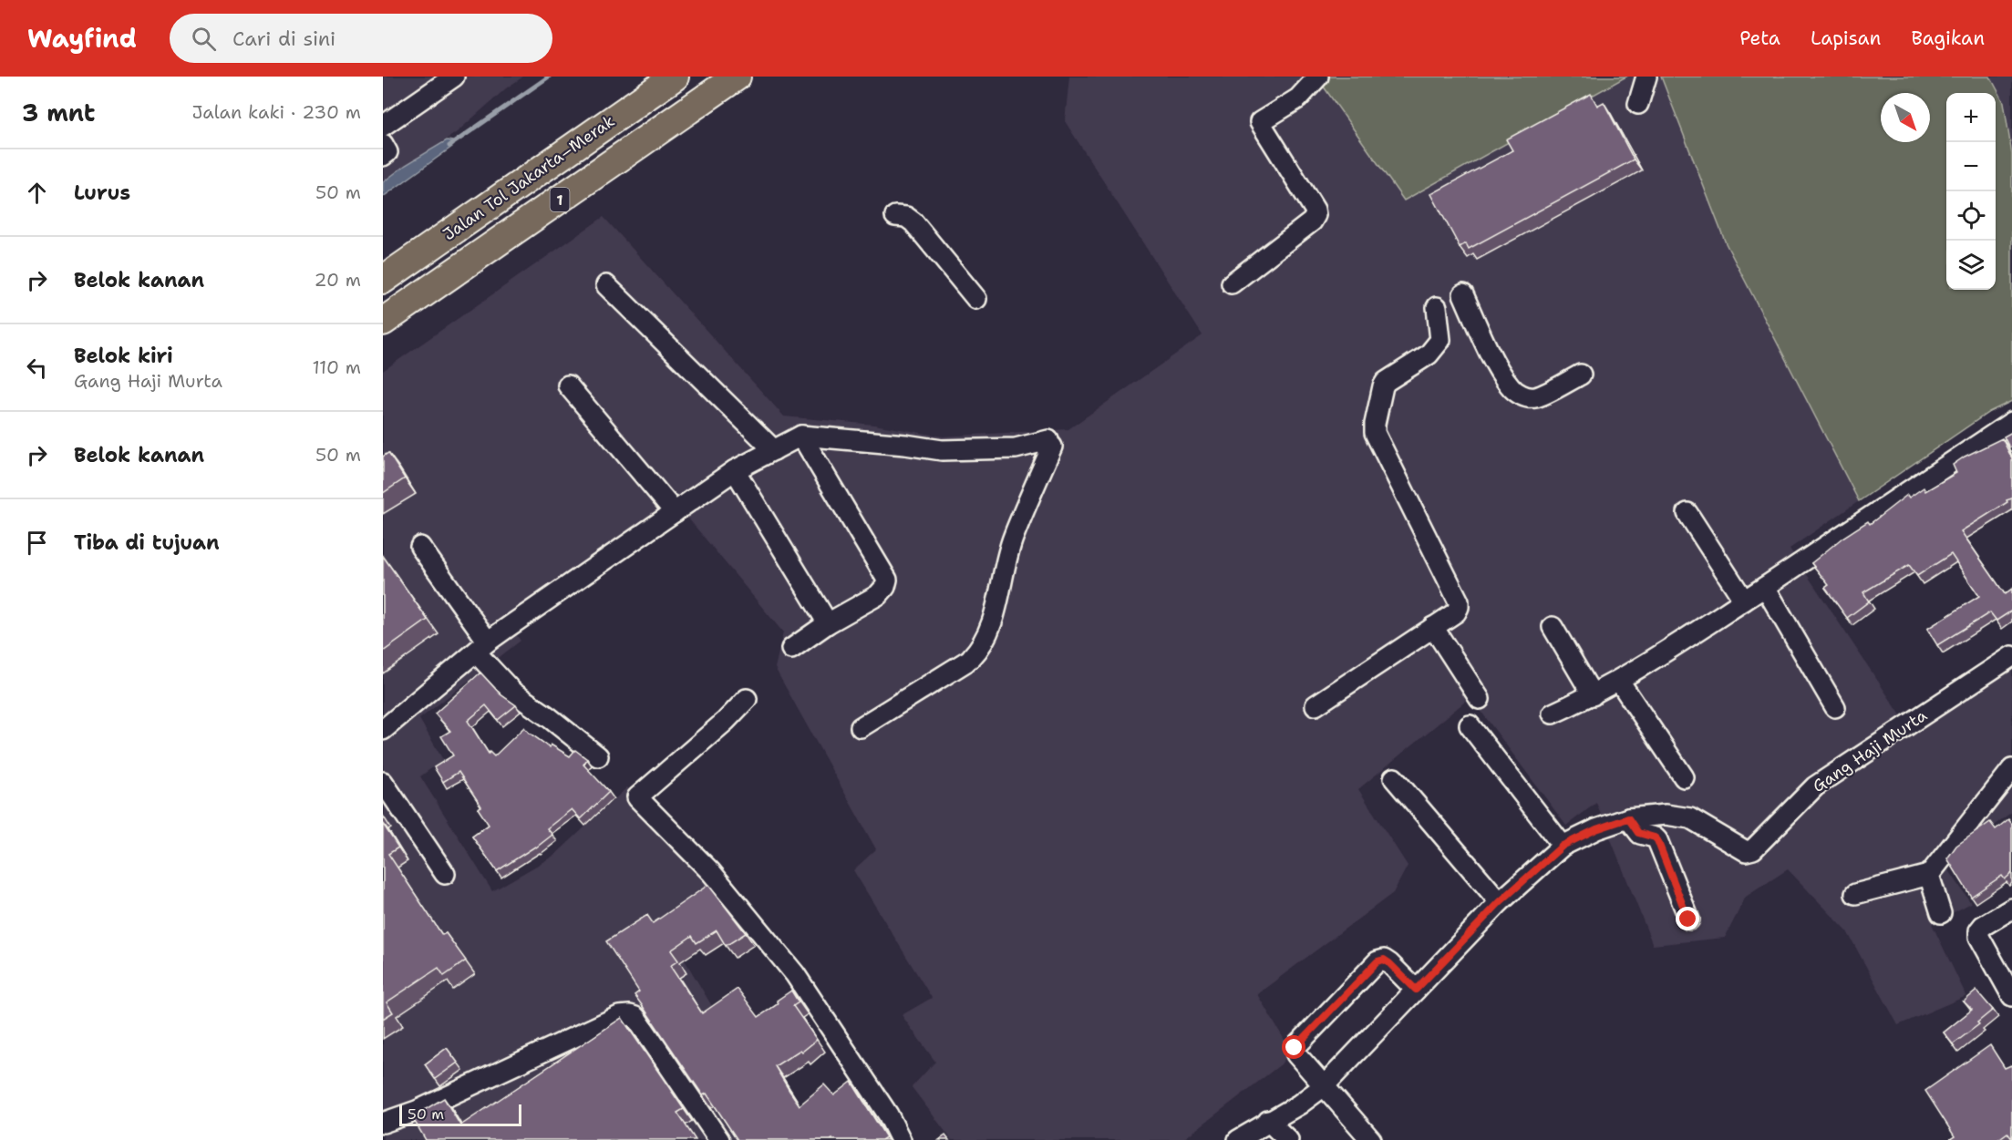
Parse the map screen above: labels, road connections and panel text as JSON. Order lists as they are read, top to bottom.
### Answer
{
  "streets": {
    "highway": ["Jalan Tol Jakarta–Merak", "1"],
    "street": ["Gang Haji Murta"]
  },
  "scale_bar": "50 m",
  "north": "bottom right",
  "page": {
    "header": "Wayfind",
    "search": "Cari di sini",
    "nav": ["Peta", "Lapisan", "Bagikan"],
    "heading": ["3 mnt", "Jalan kaki · 230 m"],
    "map_buttons": ["+", "−"],
    "list": [
      ["Lurus", "50 m"],
      ["Belok kanan", "20 m"],
      ["Belok kiri", "Gang Haji Murta", "110 m"],
      ["Belok kanan", "50 m"],
      "Tiba di tujuan"
    ],
    "scale": "50 m"
  }
}
